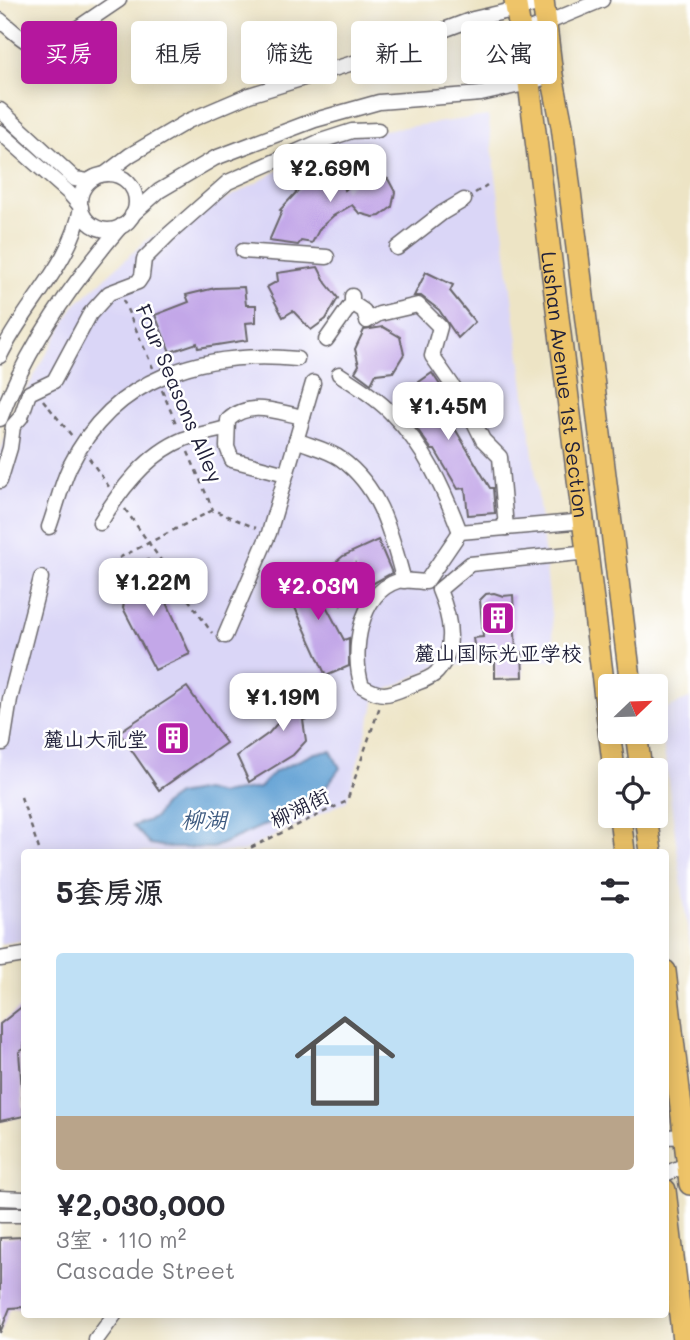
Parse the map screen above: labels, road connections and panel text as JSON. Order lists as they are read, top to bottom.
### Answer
{
  "streets": {
    "highway": ["Lushan Avenue 1st Section"],
    "path": ["Four Seasons Alley", "柳湖街"]
  },
  "water": ["柳湖"],
  "places": {
    "building": ["麓山国际光亚学校", "麓山大礼堂"]
  },
  "north": "top right",
  "page": {
    "chip": [
      "买房",
      "租房",
      "筛选",
      "新上",
      "公寓"
    ],
    "price": [
      "¥2.69M",
      "¥1.45M",
      "¥1.22M",
      "¥2.03M",
      "¥1.19M"
    ],
    "heading": "5套房源",
    "list": [
      {
        "name": "¥2,030,000",
        "note": "3室 · 110 m² · Cascade Street"
      }
    ]
  }
}
